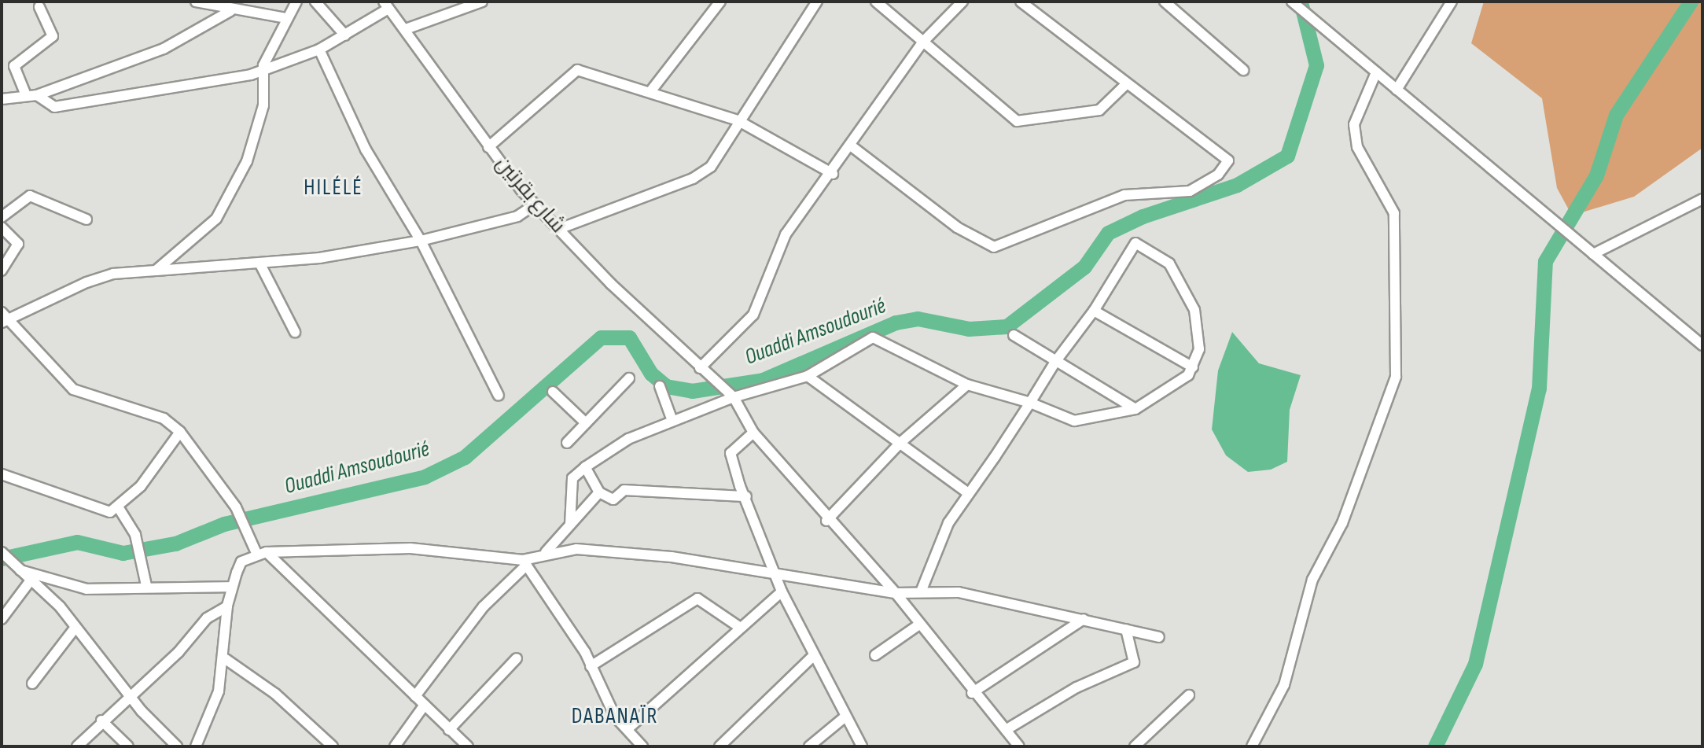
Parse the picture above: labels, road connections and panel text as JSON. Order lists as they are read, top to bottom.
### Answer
{
  "streets": {
    "street": ["شارع بقرتين"]
  },
  "districts": ["HILÉLÉ", "DABANAÏR"],
  "water": ["Ouaddi Amsoudourié"]
}
